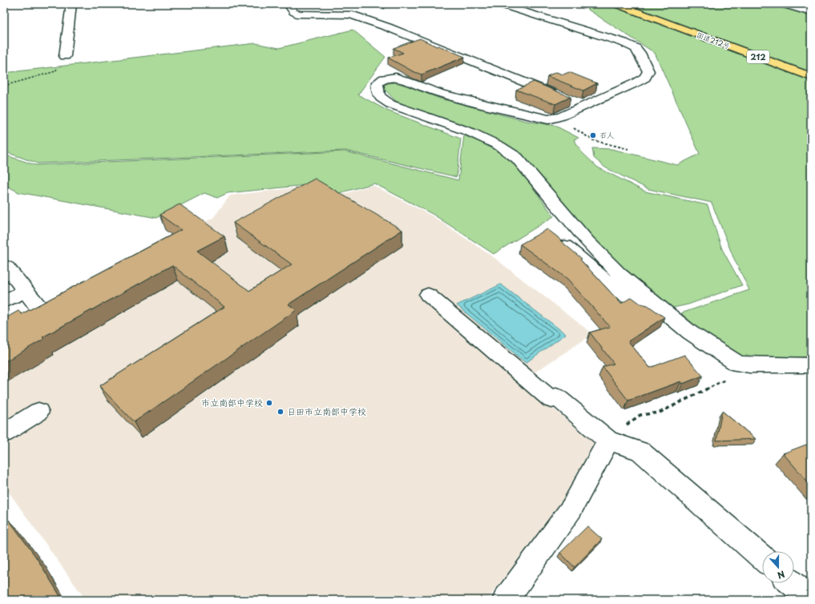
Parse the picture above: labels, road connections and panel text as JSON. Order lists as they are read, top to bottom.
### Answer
{
  "streets": {
    "highway": ["国道212号", "212"]
  },
  "places": ["石人", "市立南部中学校", "日田市立南部中学校"],
  "north": "bottom"
}
